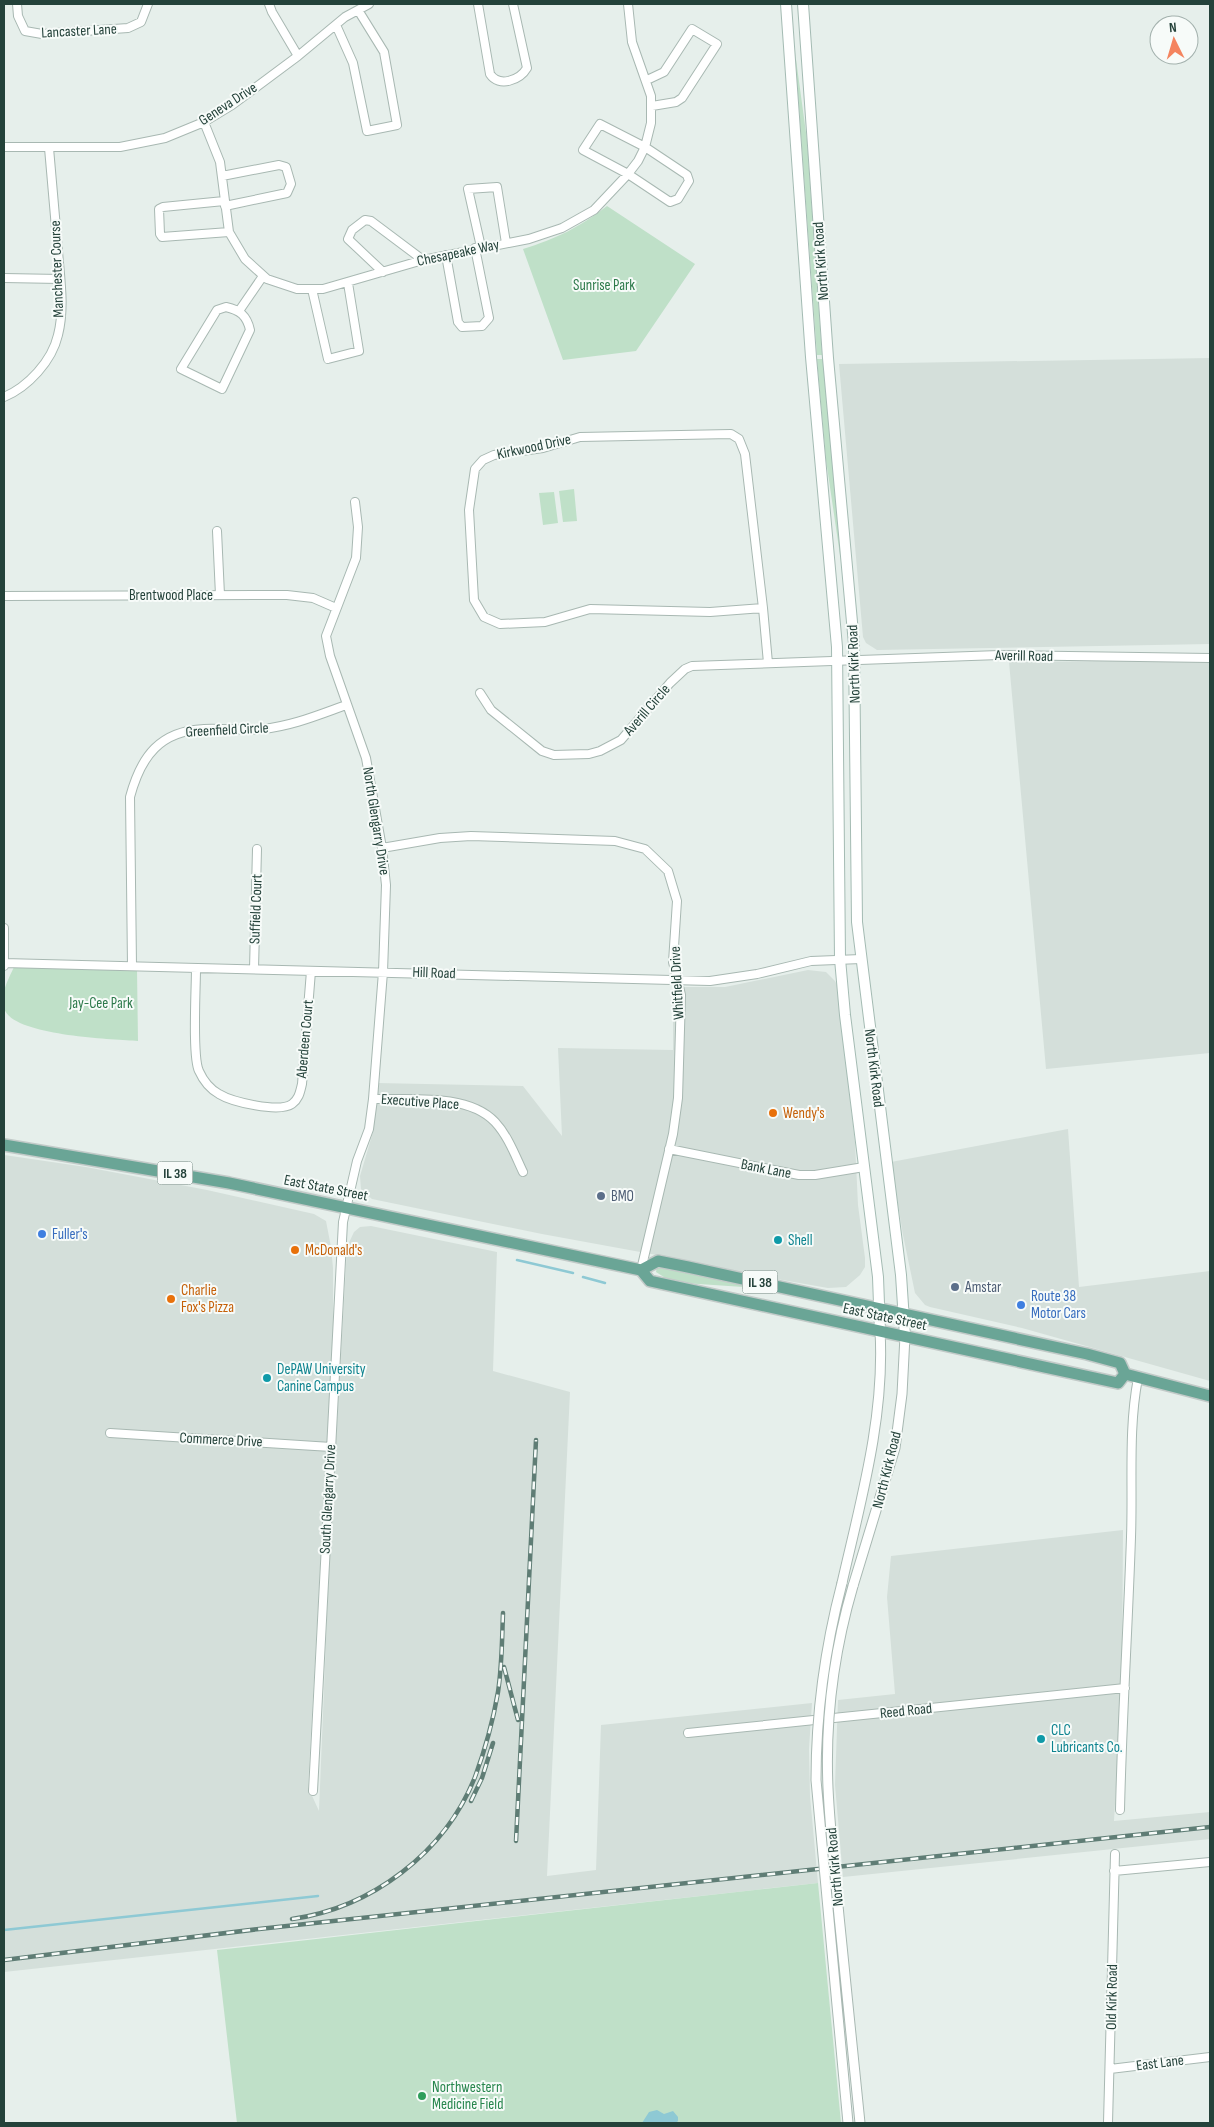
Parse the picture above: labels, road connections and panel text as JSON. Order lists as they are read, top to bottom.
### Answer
{
  "streets": {
    "main road": ["North Kirk Road", "IL 38", "East State Street"],
    "street": [
      "Lancaster Lane",
      "Geneva Drive",
      "Chesapeake Way",
      "Manchester Course",
      "Kirkwood Drive",
      "Brentwood Place",
      "Averill Road",
      "Averill Circle",
      "Greenfield Circle",
      "North Glengarry Drive",
      "Suffield Court",
      "Hill Road",
      "Whitfield Drive",
      "Aberdeen Court",
      "Executive Place",
      "Bank Lane",
      "Commerce Drive",
      "South Glengarry Drive",
      "Reed Road",
      "Old Kirk Road",
      "East Lane"
    ]
  },
  "crossings": [
    ["Geneva Drive", "Chesapeake Way"],
    ["Geneva Drive", "Manchester Course"],
    ["North Kirk Road", "Averill Road"],
    ["North Kirk Road", "Averill Circle"],
    ["North Kirk Road", "Hill Road"],
    ["North Kirk Road", "Bank Lane"],
    ["North Kirk Road", "East State Street"],
    ["Kirkwood Drive", "Averill Circle"],
    ["Brentwood Place", "North Glengarry Drive"],
    ["Averill Road", "Averill Circle"],
    ["Greenfield Circle", "North Glengarry Drive"],
    ["Greenfield Circle", "Hill Road"],
    ["North Glengarry Drive", "Hill Road"],
    ["North Glengarry Drive", "Whitfield Drive"],
    ["North Glengarry Drive", "Executive Place"],
    ["North Glengarry Drive", "East State Street"],
    ["North Glengarry Drive", "South Glengarry Drive"],
    ["Suffield Court", "Hill Road"],
    ["Hill Road", "Whitfield Drive"],
    ["Hill Road", "Aberdeen Court"],
    ["Whitfield Drive", "Bank Lane"],
    ["Whitfield Drive", "East State Street"],
    ["East State Street", "South Glengarry Drive"],
    ["Commerce Drive", "South Glengarry Drive"],
    ["Old Kirk Road", "East Lane"]
  ],
  "parks": ["Sunrise Park", "Jay-Cee Park"],
  "places": [
    "Wendy's",
    "BMO",
    "Fuller's",
    "Shell",
    "McDonald's",
    "Amstar",
    "Charlie Fox's Pizza",
    "Route 38 Motor Cars",
    "DePAW University Canine Campus",
    "CLC Lubricants Co.",
    "Northwestern Medicine Field"
  ],
  "north": "top"
}
